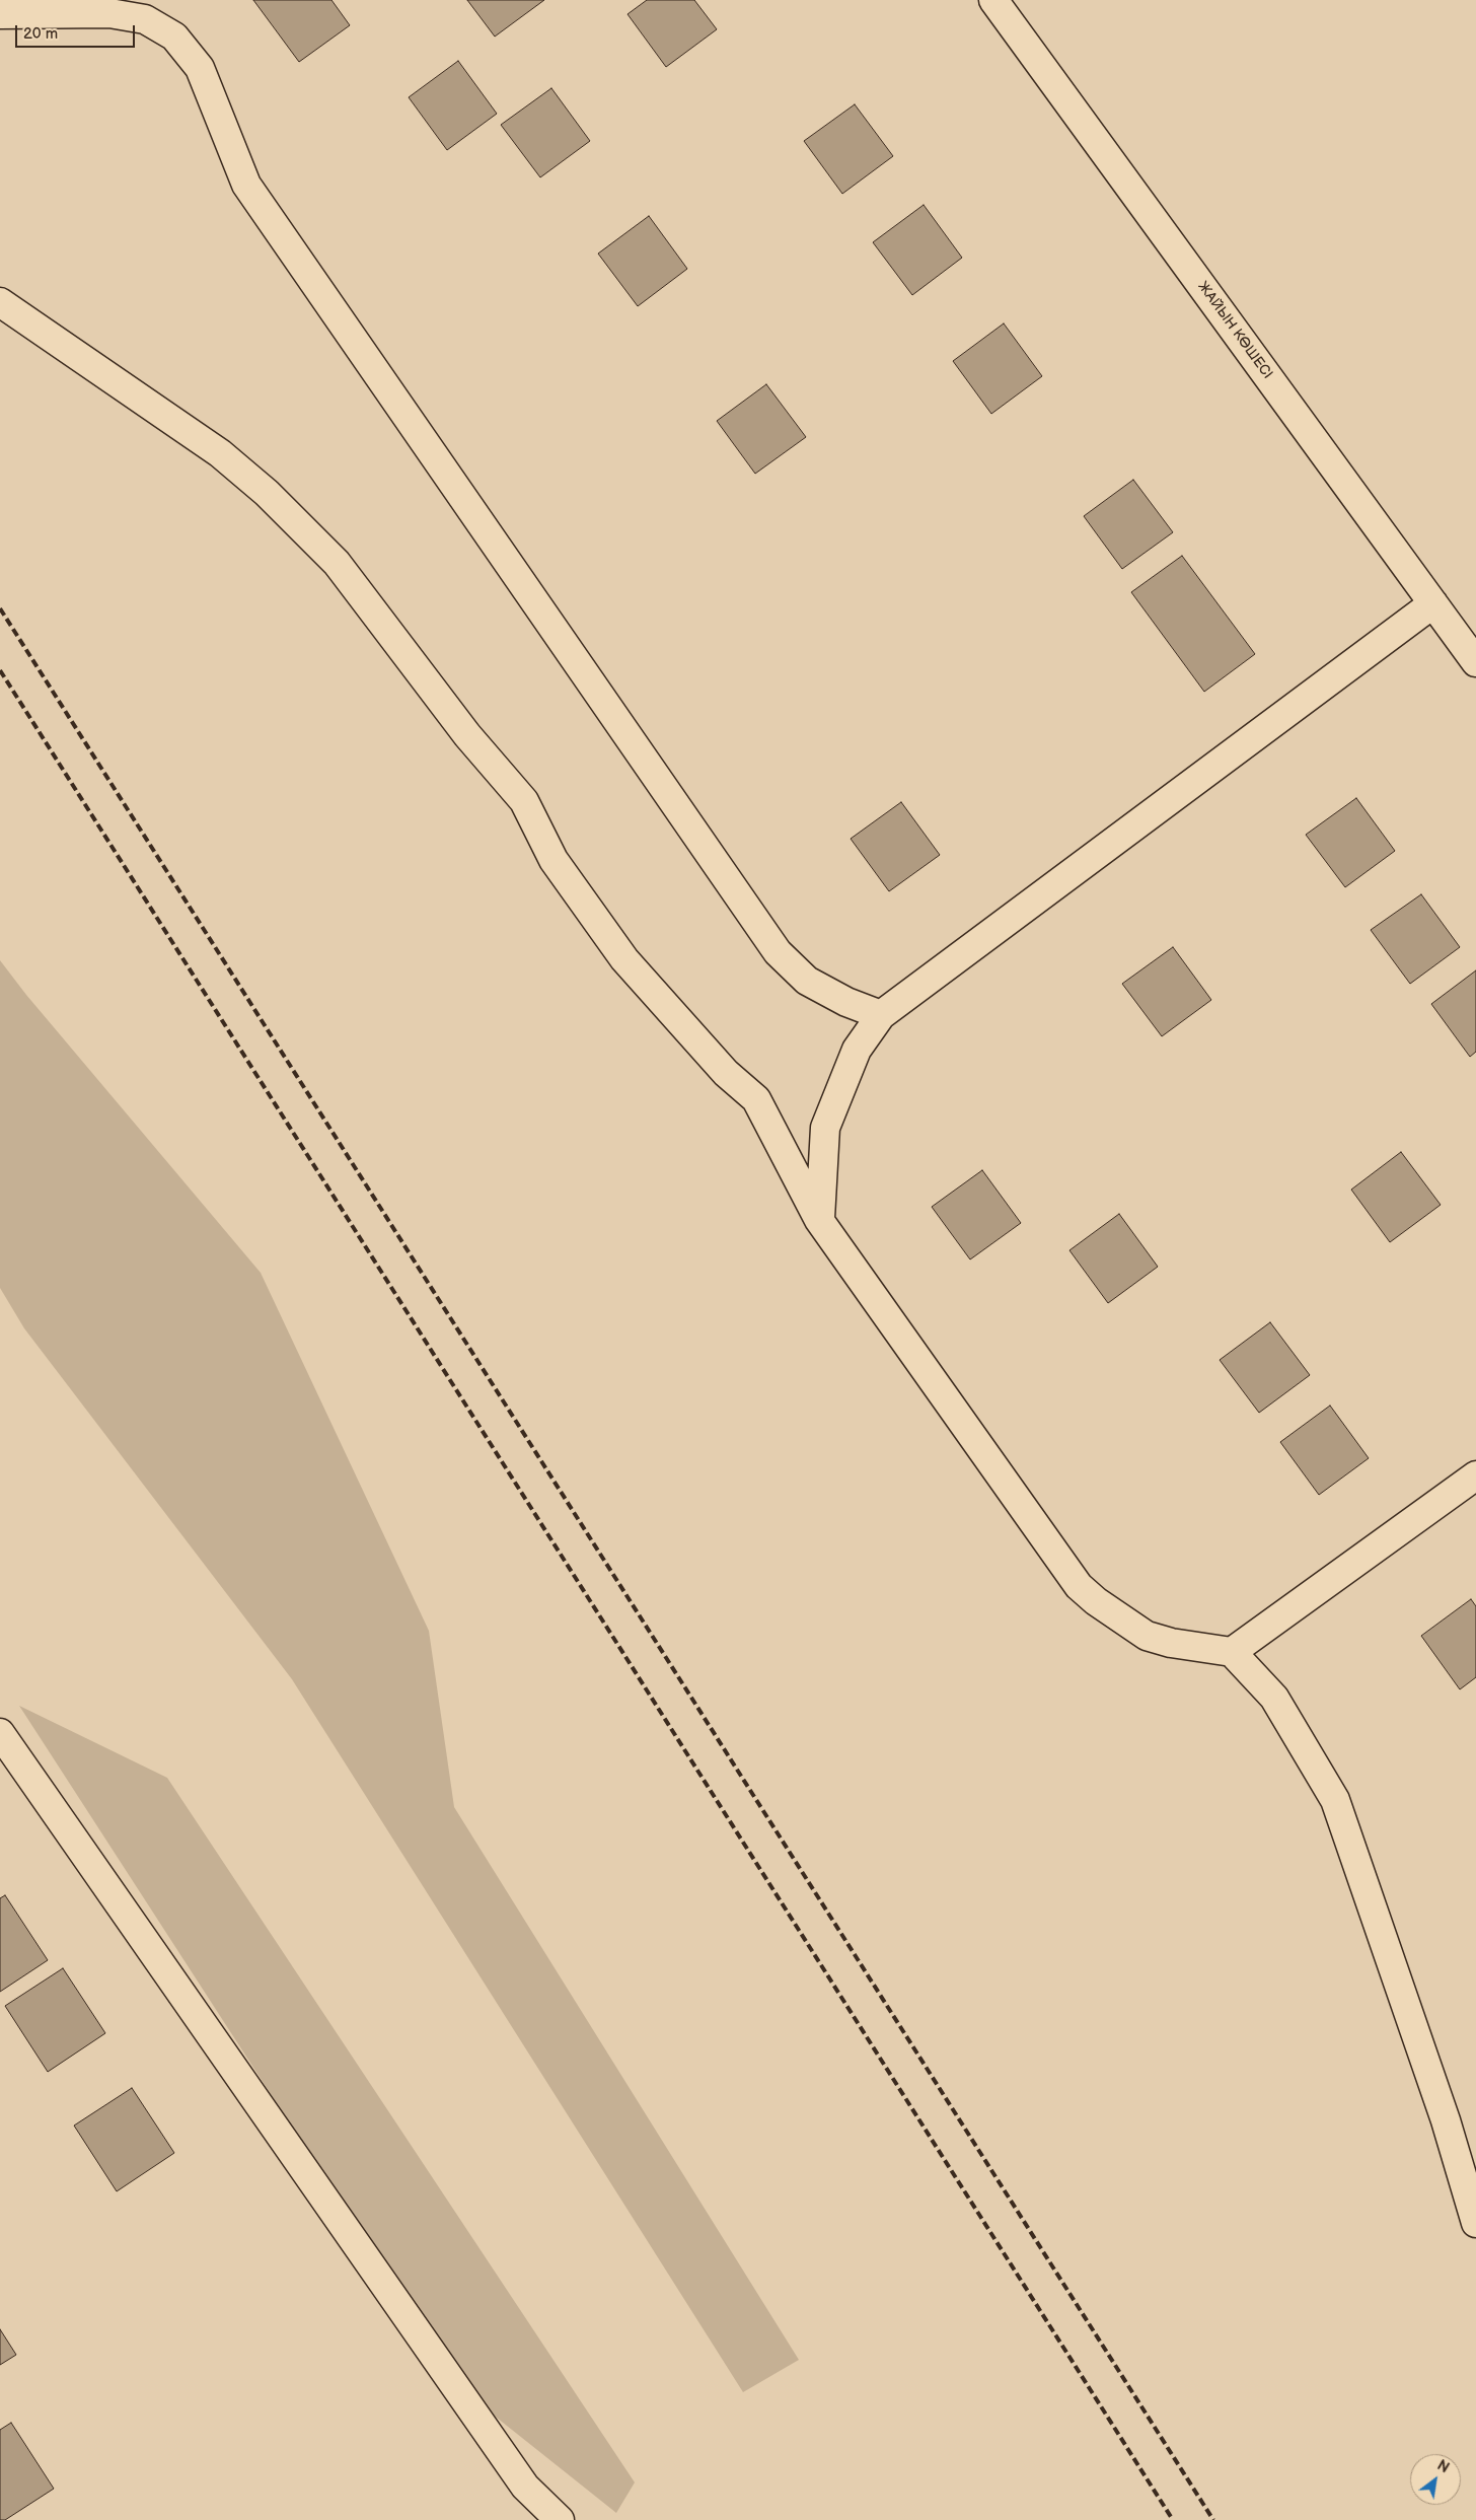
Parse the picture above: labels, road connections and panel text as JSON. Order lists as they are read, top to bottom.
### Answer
{
  "streets": {
    "street": ["ЖАЙЫН КӨШЕСІ"]
  },
  "scale_bar": "20 m",
  "north": "top right"
}
